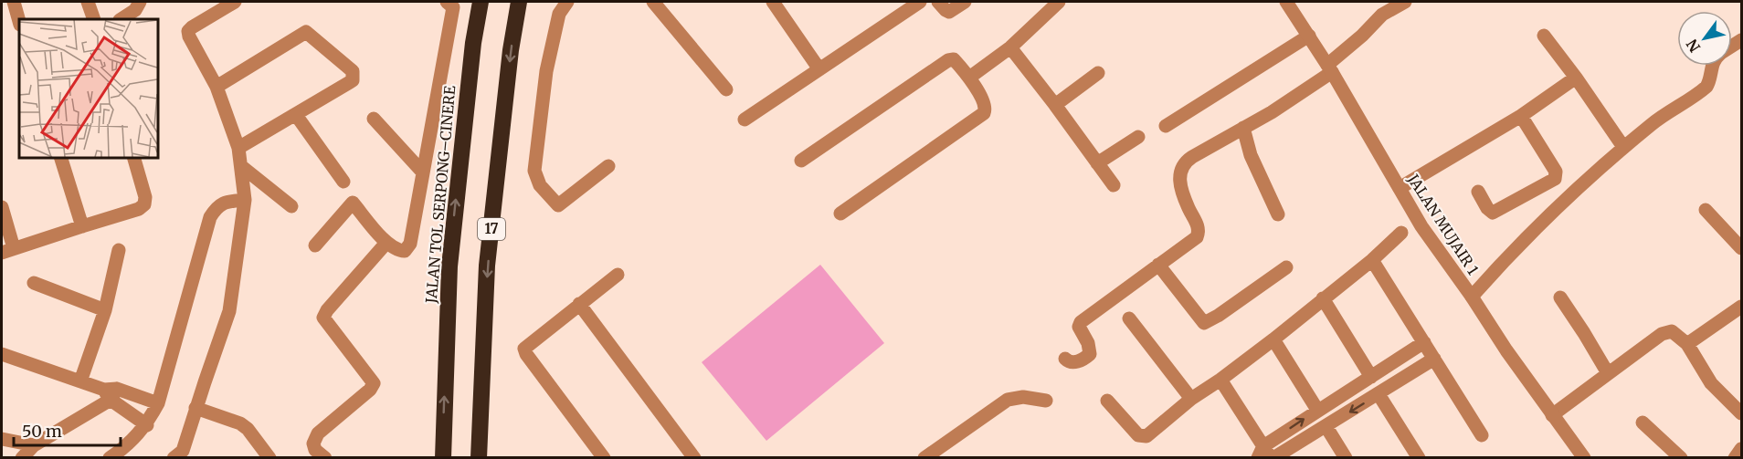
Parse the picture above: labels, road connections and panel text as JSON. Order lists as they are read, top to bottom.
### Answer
{
  "streets": {
    "highway": ["JALAN TOL SERPONG–CINERE", "17"],
    "street": ["JALAN MUJAIR 1"]
  },
  "scale_bar": "50 m",
  "north": "bottom left"
}
